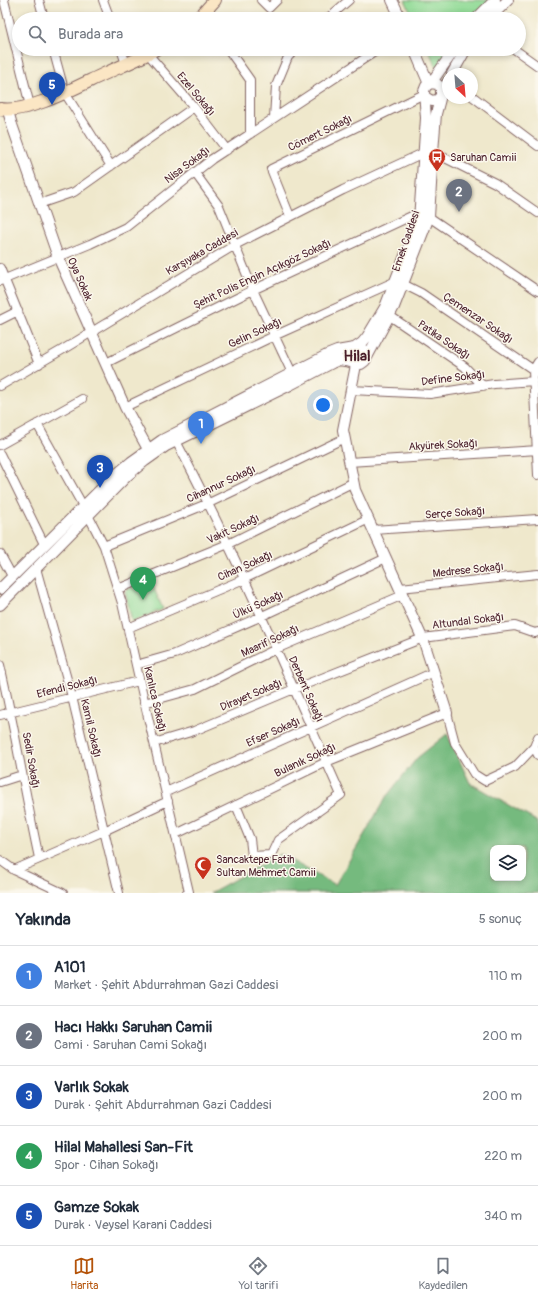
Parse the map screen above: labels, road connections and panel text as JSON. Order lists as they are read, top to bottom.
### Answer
{
  "streets": {
    "street": [
      "Ezel Sokağı",
      "Cömert Sokağı",
      "Nisa Sokağı",
      "Emek Caddesi",
      "Karşıyaka Caddesi",
      "Şehit Polis Engin Açıkgöz Sokağı",
      "Oya Sokak",
      "Çemenzar Sokağı",
      "Gelin Sokağı",
      "Patika Sokağı",
      "Define Sokağı",
      "Akyürek Sokağı",
      "Cihannur Sokağı",
      "Serçe Sokağı",
      "Vakit Sokağı",
      "Cihan Sokağı",
      "Medrese Sokağı",
      "Ülkü Sokağı",
      "Altundal Sokağı",
      "Maarif Sokağı",
      "Efendi Sokağı",
      "Derbent Sokağı",
      "Dirayet Sokağı",
      "Kanlıca Sokağı",
      "Kamil Sokağı",
      "Efser Sokağı",
      "Sedir Sokağı",
      "Bulanık Sokağı"
    ]
  },
  "crossings": [
    ["Ezel Sokağı", "Nisa Sokağı"],
    ["Cömert Sokağı", "Emek Caddesi"],
    ["Cömert Sokağı", "Karşıyaka Caddesi"],
    ["Nisa Sokağı", "Oya Sokak"],
    ["Emek Caddesi", "Karşıyaka Caddesi"],
    ["Emek Caddesi", "Şehit Polis Engin Açıkgöz Sokağı"],
    ["Emek Caddesi", "Çemenzar Sokağı"],
    ["Emek Caddesi", "Gelin Sokağı"],
    ["Emek Caddesi", "Patika Sokağı"],
    ["Karşıyaka Caddesi", "Oya Sokak"],
    ["Şehit Polis Engin Açıkgöz Sokağı", "Oya Sokak"],
    ["Oya Sokak", "Gelin Sokağı"],
    ["Çemenzar Sokağı", "Gelin Sokağı"],
    ["Patika Sokağı", "Define Sokağı"],
    ["Cihannur Sokağı", "Derbent Sokağı"],
    ["Cihannur Sokağı", "Kanlıca Sokağı"],
    ["Vakit Sokağı", "Derbent Sokağı"],
    ["Vakit Sokağı", "Kanlıca Sokağı"],
    ["Cihan Sokağı", "Derbent Sokağı"],
    ["Cihan Sokağı", "Kanlıca Sokağı"],
    ["Medrese Sokağı", "Maarif Sokağı"],
    ["Ülkü Sokağı", "Derbent Sokağı"],
    ["Ülkü Sokağı", "Kanlıca Sokağı"],
    ["Altundal Sokağı", "Dirayet Sokağı"],
    ["Maarif Sokağı", "Derbent Sokağı"],
    ["Maarif Sokağı", "Kanlıca Sokağı"],
    ["Efendi Sokağı", "Kanlıca Sokağı"],
    ["Efendi Sokağı", "Kamil Sokağı"],
    ["Efendi Sokağı", "Sedir Sokağı"],
    ["Derbent Sokağı", "Dirayet Sokağı"],
    ["Derbent Sokağı", "Efser Sokağı"],
    ["Derbent Sokağı", "Bulanık Sokağı"],
    ["Dirayet Sokağı", "Kanlıca Sokağı"],
    ["Kanlıca Sokağı", "Efser Sokağı"],
    ["Kanlıca Sokağı", "Bulanık Sokağı"],
    ["Kamil Sokağı", "Efser Sokağı"],
    ["Efser Sokağı", "Sedir Sokağı"]
  ],
  "districts": ["Hilal"],
  "places": {
    "bus stop": ["Saruhan Camii"],
    "mosque": ["Sancaktepe Fatih Sultan Mehmet Camii"]
  },
  "north": "bottom right",
  "page": {
    "search": "Burada ara",
    "pins": [
      "5",
      "2",
      "1",
      "3",
      "4"
    ],
    "heading": ["Yakında", "5 sonuç"],
    "list": [
      {
        "mark": "1",
        "name": "A101",
        "note": "Market · Şehit Abdurrahman Gazi Caddesi",
        "value": "110 m"
      },
      {
        "mark": "2",
        "name": "Hacı Hakkı Saruhan Camii",
        "note": "Cami · Saruhan Cami Sokağı",
        "value": "200 m"
      },
      {
        "mark": "3",
        "name": "Varlık Sokak",
        "note": "Durak · Şehit Abdurrahman Gazi Caddesi",
        "value": "200 m"
      },
      {
        "mark": "4",
        "name": "Hilal Mahallesi San-Fit",
        "note": "Spor · Cihan Sokağı",
        "value": "220 m"
      },
      {
        "mark": "5",
        "name": "Gamze Sokak",
        "note": "Durak · Veysel Karani Caddesi",
        "value": "340 m"
      }
    ],
    "nav": ["Harita", "Yol tarifi", "Kaydedilen"]
  }
}
